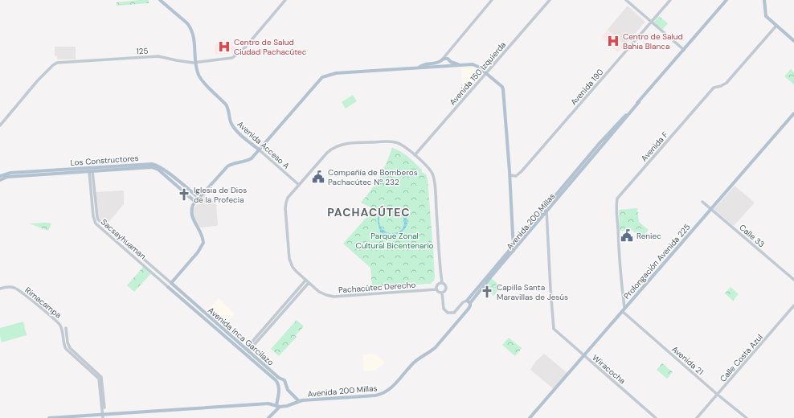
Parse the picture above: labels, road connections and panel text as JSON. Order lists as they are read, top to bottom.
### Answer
{
  "streets": {
    "main road": [
      "Avenida Acceso A",
      "Los Constructores",
      "Avenida 200 Millas",
      "Prolongación Avenida 225",
      "Avenida Inca Garcilazo"
    ],
    "street": [
      "125",
      "Avenida 150 Izquierda",
      "Avenida 190",
      "Avenida F",
      "Calle 33",
      "Sacsayhuaman",
      "Pachacútec Derecho",
      "Rimacampa",
      "Calle Costa Azul",
      "Avenida 21",
      "Wiracocha"
    ]
  },
  "crossings": [
    ["125", "Avenida Acceso A"],
    ["Avenida 150 Izquierda", "Pachacútec Derecho"],
    ["Avenida Acceso A", "Pachacútec Derecho"],
    ["Avenida F", "Prolongación Avenida 225"],
    ["Avenida F", "Avenida 21"],
    ["Los Constructores", "Sacsayhuaman"],
    ["Avenida 200 Millas", "Rimacampa"],
    ["Avenida 200 Millas", "Avenida Inca Garcilazo"],
    ["Avenida 200 Millas", "Wiracocha"],
    ["Calle 33", "Prolongación Avenida 225"],
    ["Sacsayhuaman", "Avenida Inca Garcilazo"],
    ["Prolongación Avenida 225", "Avenida 21"],
    ["Prolongación Avenida 225", "Wiracocha"],
    ["Calle Costa Azul", "Avenida 21"]
  ],
  "districts": ["PACHACÚTEC"],
  "parks": ["Parque Zonal Cultural Bicentenario"],
  "places": {
    "hospital": ["Centro de Salud Bahia Blanca", "Centro de Salud Ciudad Pachacútec"],
    "public building": ["Compañía de Bomberos Pachacútec Nº 232", "Reniec"],
    "church": ["Iglesia de Dios de la Profecia", "Capilla Santa Maravillas de Jesús"]
  }
}
